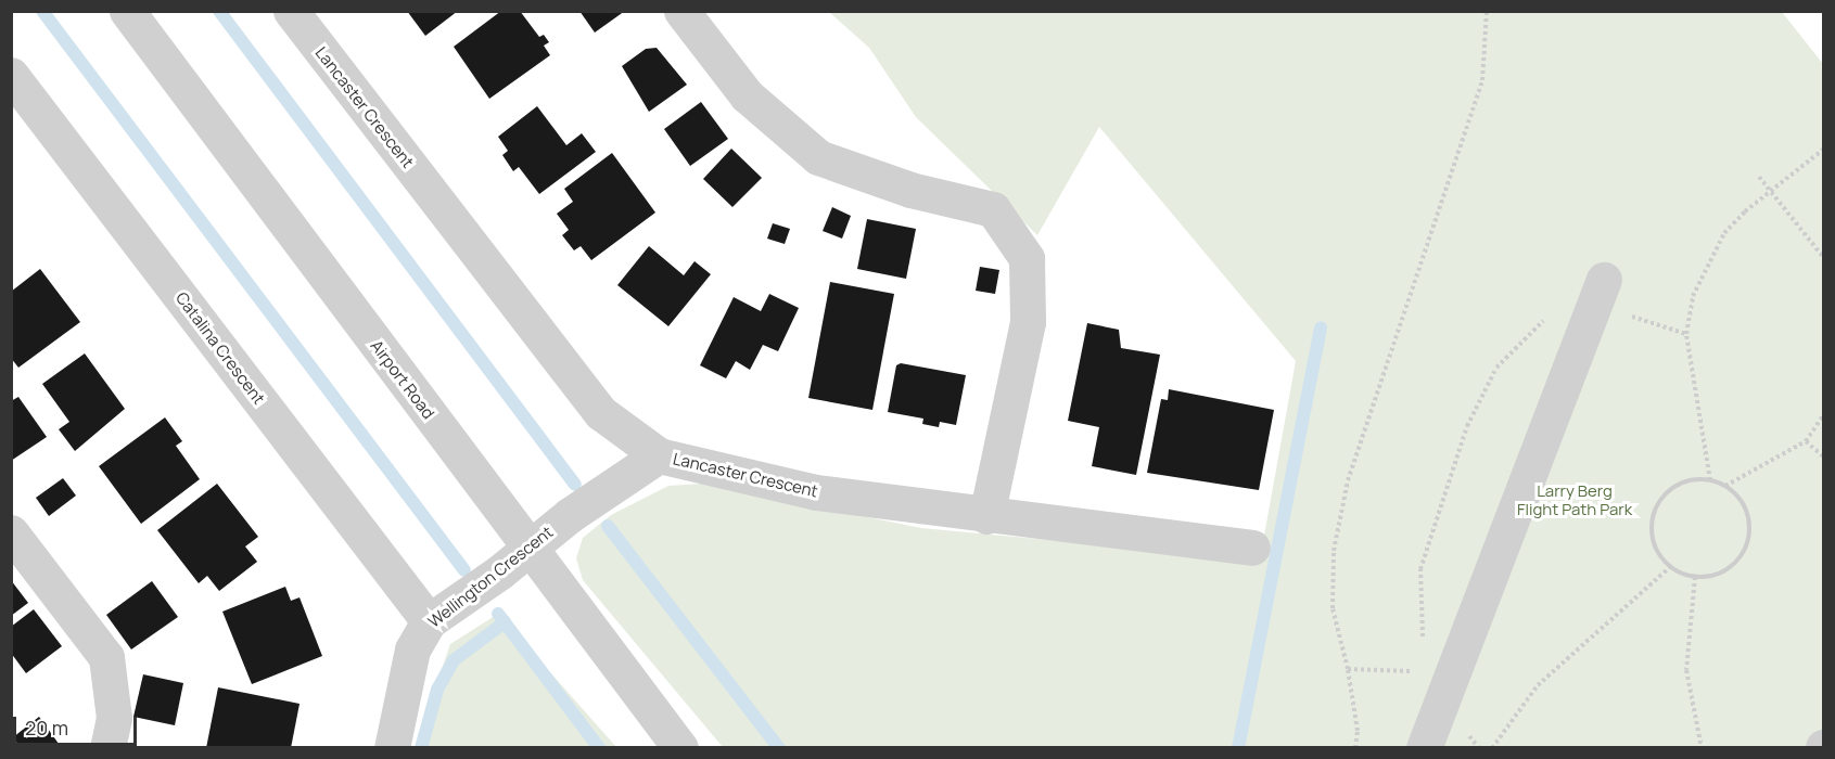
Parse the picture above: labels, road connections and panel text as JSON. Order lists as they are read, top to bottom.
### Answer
{
  "streets": {
    "street": [
      "Lancaster Crescent",
      "Catalina Crescent",
      "Airport Road",
      "Wellington Crescent"
    ]
  },
  "crossings": [
    ["Lancaster Crescent", "Wellington Crescent"],
    ["Catalina Crescent", "Wellington Crescent"],
    ["Airport Road", "Wellington Crescent"]
  ],
  "parks": ["Larry Berg Flight Path Park"],
  "scale_bar": "20 m"
}
